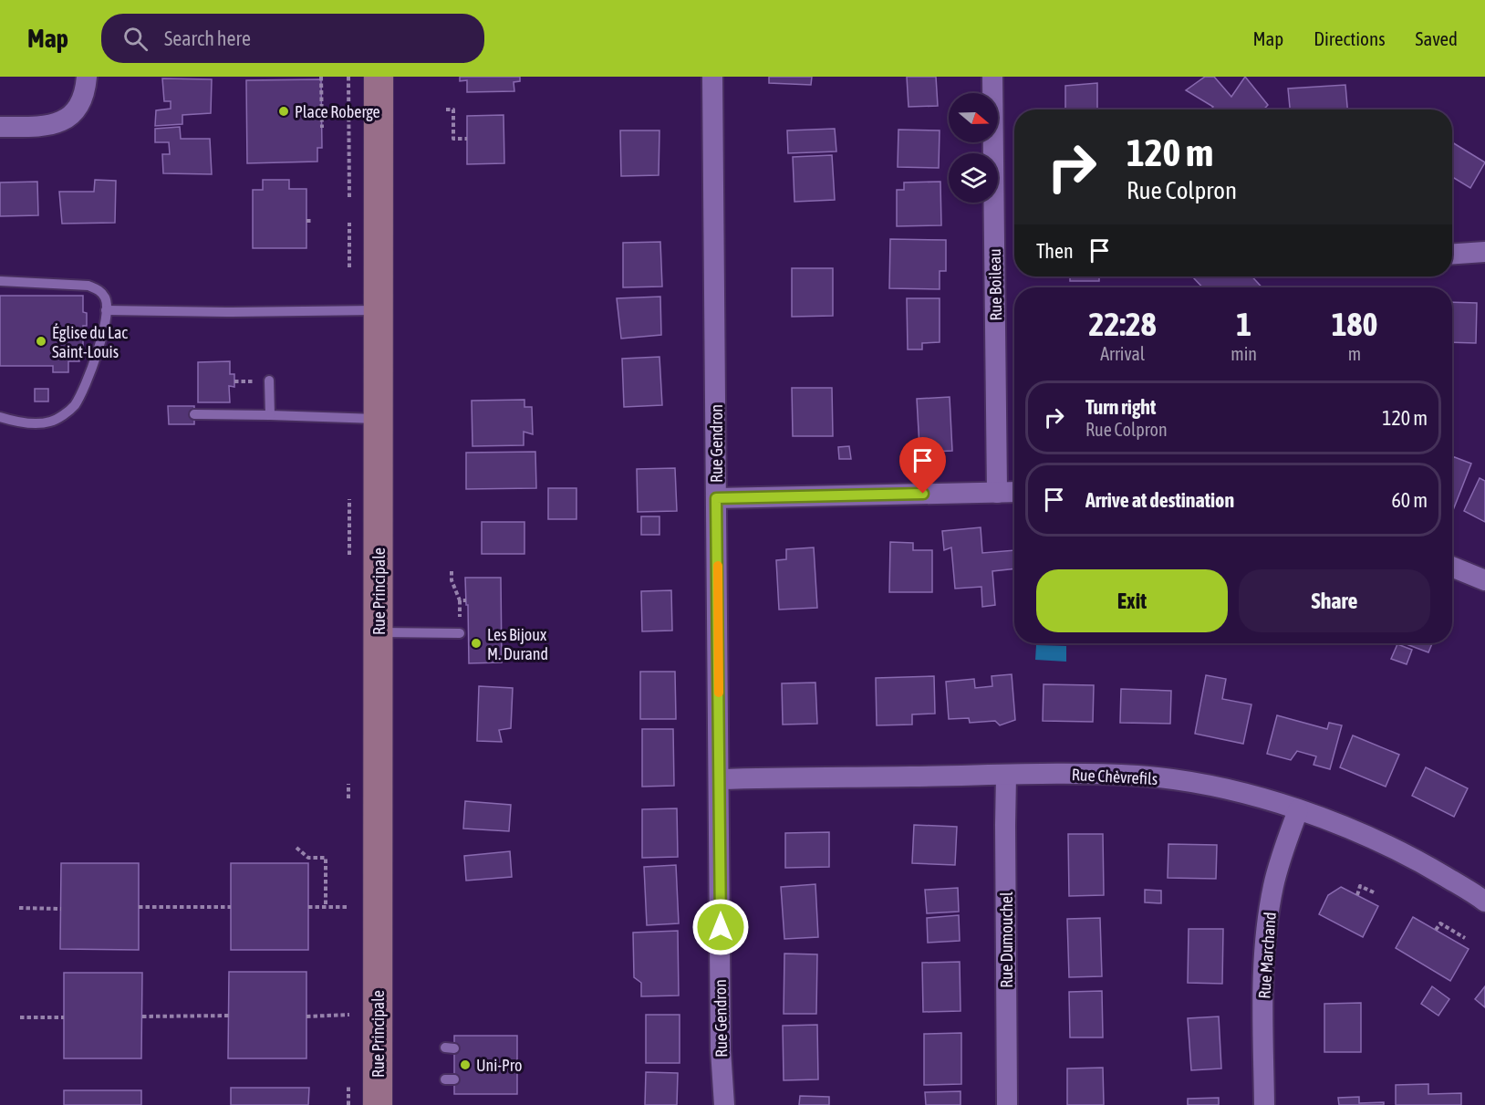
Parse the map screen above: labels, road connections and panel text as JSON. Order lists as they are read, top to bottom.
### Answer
{
  "streets": {
    "street": [
      "Rue Boileau",
      "Rue Gendron",
      "Rue Principale",
      "Rue Chèvrefils",
      "Rue Dumouchel",
      "Rue Marchand"
    ]
  },
  "crossings": [
    ["Rue Gendron", "Rue Chèvrefils"],
    ["Rue Chèvrefils", "Rue Dumouchel"],
    ["Rue Chèvrefils", "Rue Marchand"]
  ],
  "places": [
    "Place Roberge",
    "Église du Lac Saint-Louis",
    "Les Bijoux M. Durand",
    "Uni-Pro"
  ],
  "north": "right",
  "page": {
    "header": "Map",
    "search": "Search here",
    "nav": ["Map", "Directions", "Saved"],
    "turn": ["120 m", "Rue Colpron"],
    "then": "Then",
    "eta": [
      "22:28",
      "Arrival",
      "1",
      "min",
      "180",
      "m"
    ],
    "list": [
      {
        "name": "Turn right",
        "note": "Rue Colpron",
        "value": "120 m"
      },
      {
        "name": "Arrive at destination",
        "value": "60 m"
      }
    ],
    "buttons": ["Exit", "Share"]
  }
}
